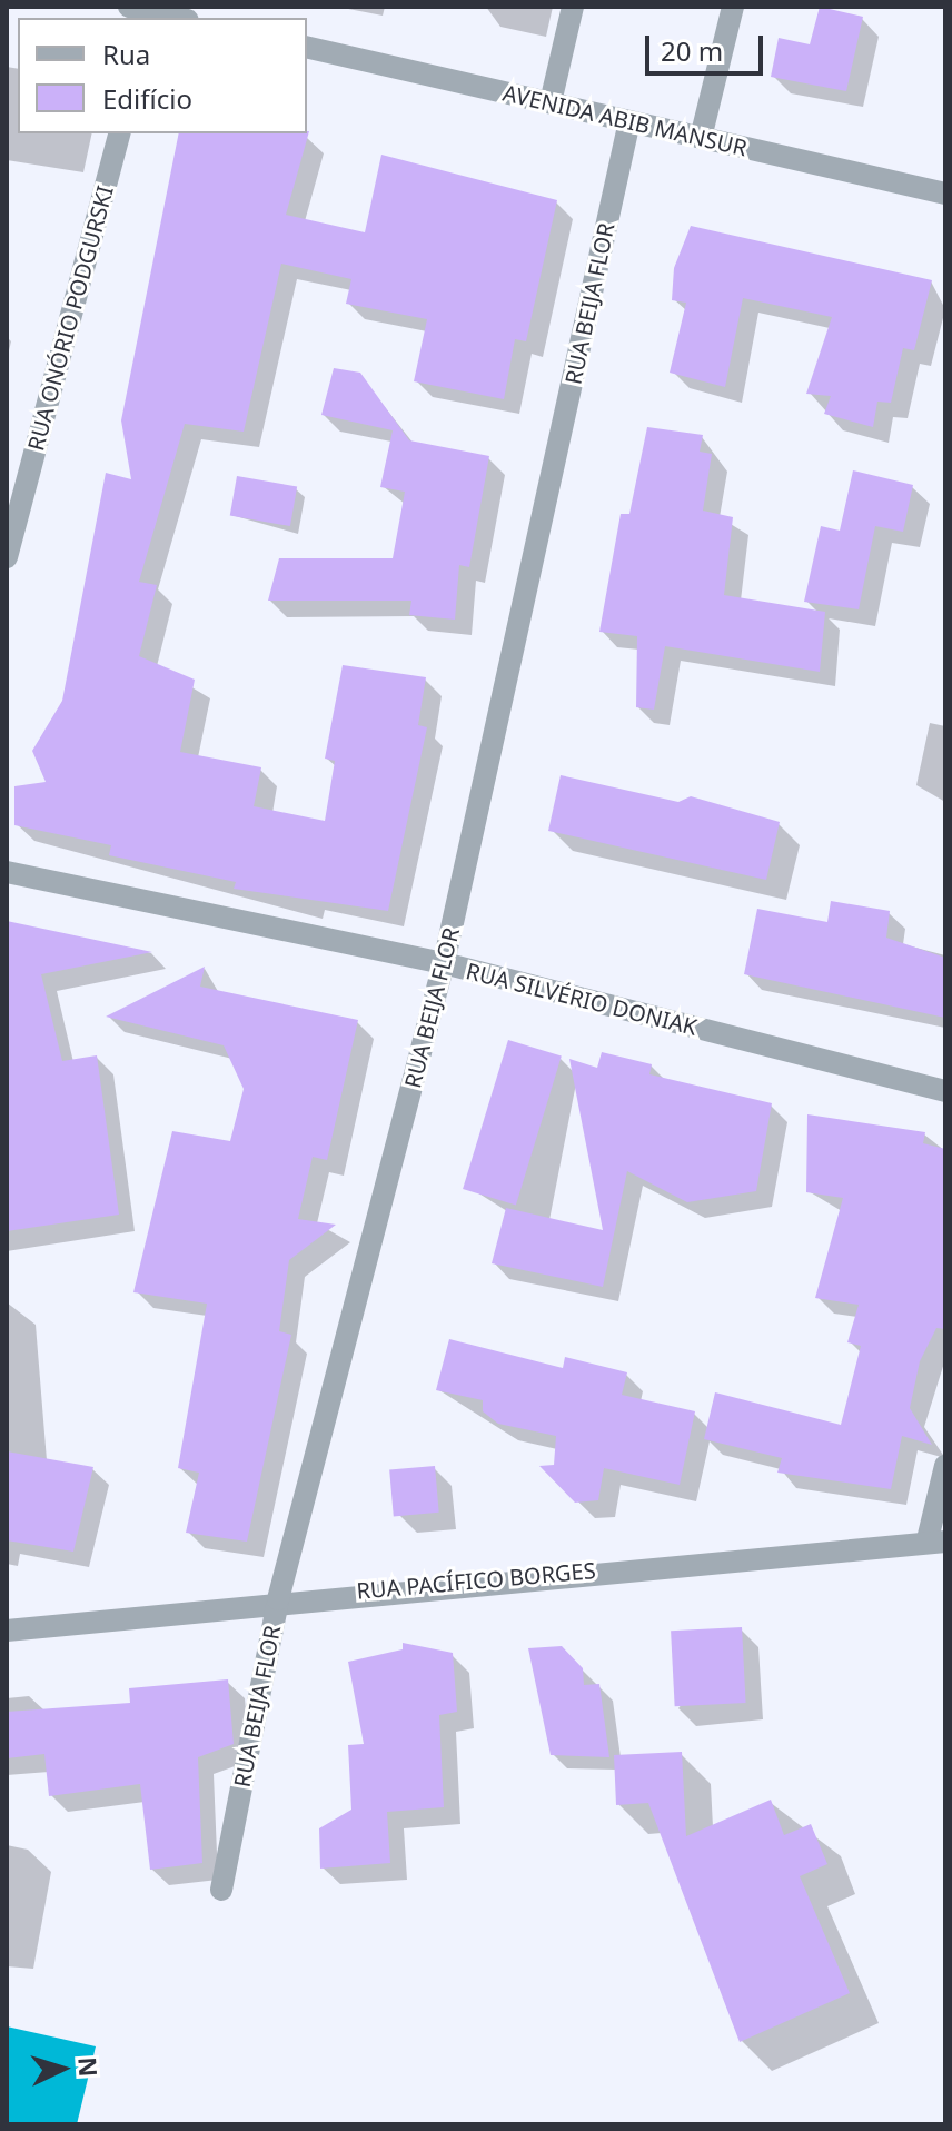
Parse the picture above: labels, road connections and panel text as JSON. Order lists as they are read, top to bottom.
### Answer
{
  "streets": {
    "street": [
      "AVENIDA ABIB MANSUR",
      "RUA BEIJA FLOR",
      "RUA ONÓRIO PODGURSKI",
      "RUA SILVÉRIO DONIAK",
      "RUA PACÍFICO BORGES"
    ]
  },
  "crossings": [
    ["AVENIDA ABIB MANSUR", "RUA BEIJA FLOR"],
    ["RUA BEIJA FLOR", "RUA SILVÉRIO DONIAK"],
    ["RUA BEIJA FLOR", "RUA PACÍFICO BORGES"]
  ],
  "legend": ["Rua", "Edifício"],
  "scale_bar": "20 m",
  "north": "right"
}
